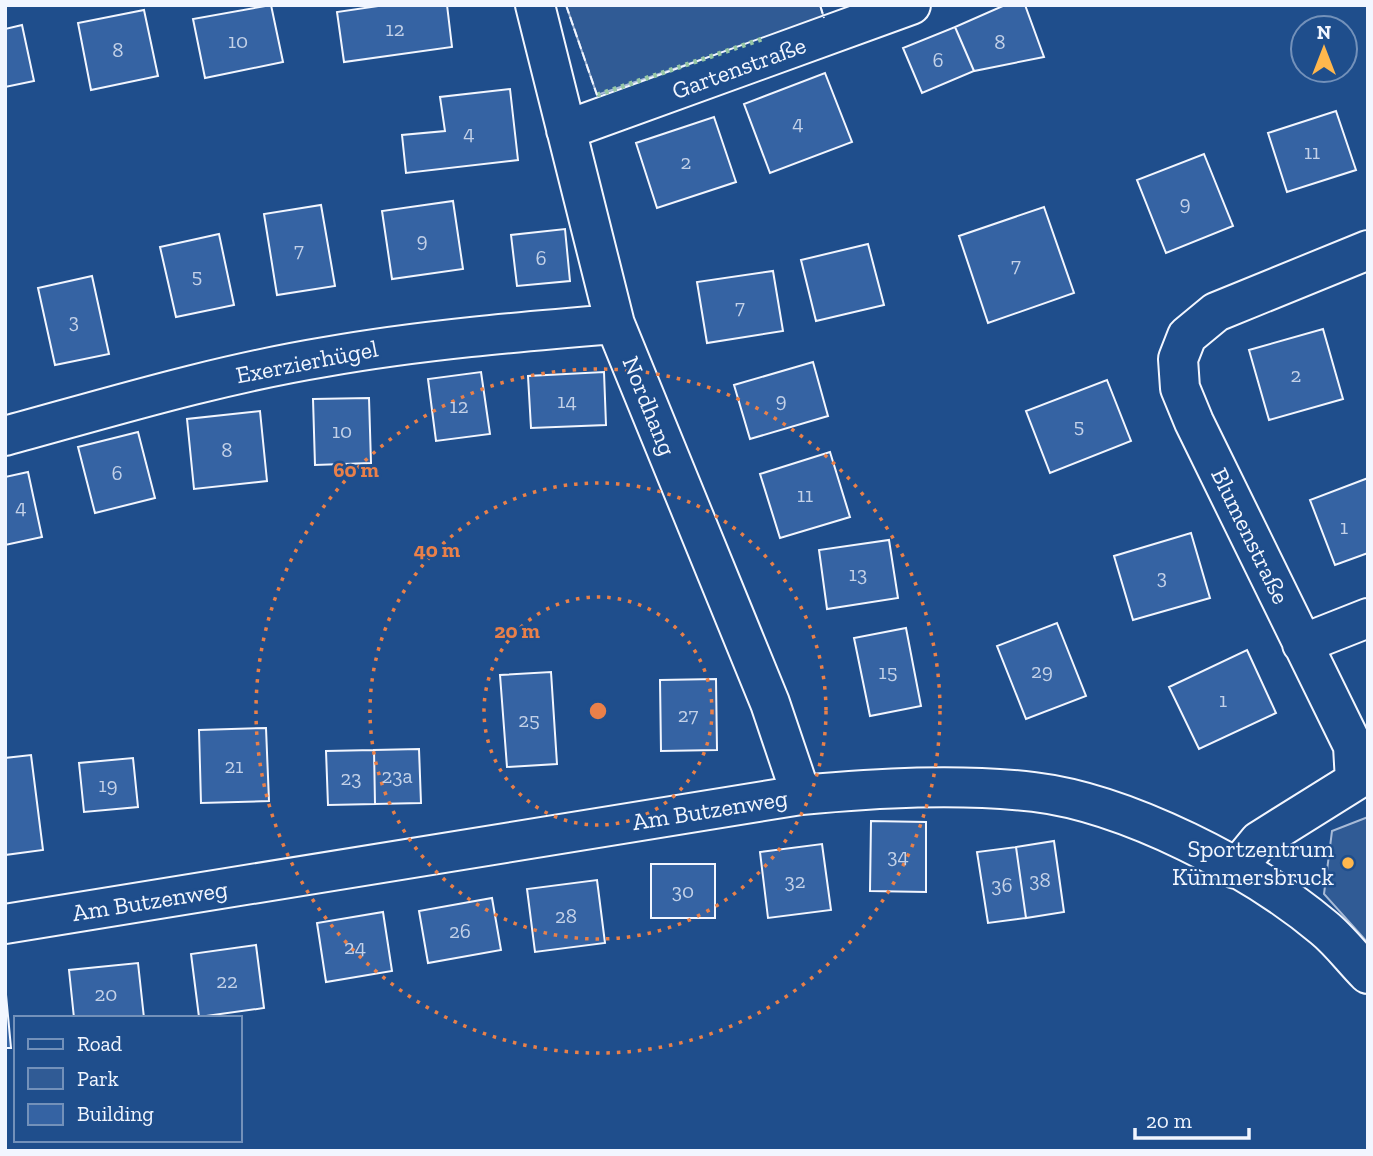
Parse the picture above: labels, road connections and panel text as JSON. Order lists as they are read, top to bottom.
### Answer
{
  "streets": {
    "street": [
      "Gartenstraße",
      "Exerzierhügel",
      "Nordhang",
      "Blumenstraße",
      "Am Butzenweg"
    ]
  },
  "crossings": [
    ["Gartenstraße", "Nordhang"],
    ["Exerzierhügel", "Nordhang"],
    ["Nordhang", "Am Butzenweg"],
    ["Blumenstraße", "Am Butzenweg"]
  ],
  "places": ["Sportzentrum Kümmersbruck"],
  "house_numbers": [
    "12",
    "10",
    "8",
    "8",
    "6",
    "4",
    "4",
    "11",
    "2",
    "9",
    "9",
    "7",
    "6",
    "7",
    "5",
    "7",
    "3",
    "2",
    "9",
    "14",
    "12",
    "5",
    "10",
    "8",
    "6",
    "11",
    "4",
    "1",
    "13",
    "3",
    "29",
    "15",
    "1",
    "27",
    "25",
    "21",
    "23a",
    "23",
    "19",
    "34",
    "38",
    "32",
    "36",
    "30",
    "28",
    "26",
    "24",
    "22",
    "20"
  ],
  "legend": ["Road", "Park", "Building"],
  "scale_bar": "20 m",
  "north": "top",
  "rings": ["60 m", "40 m", "20 m"]
}
